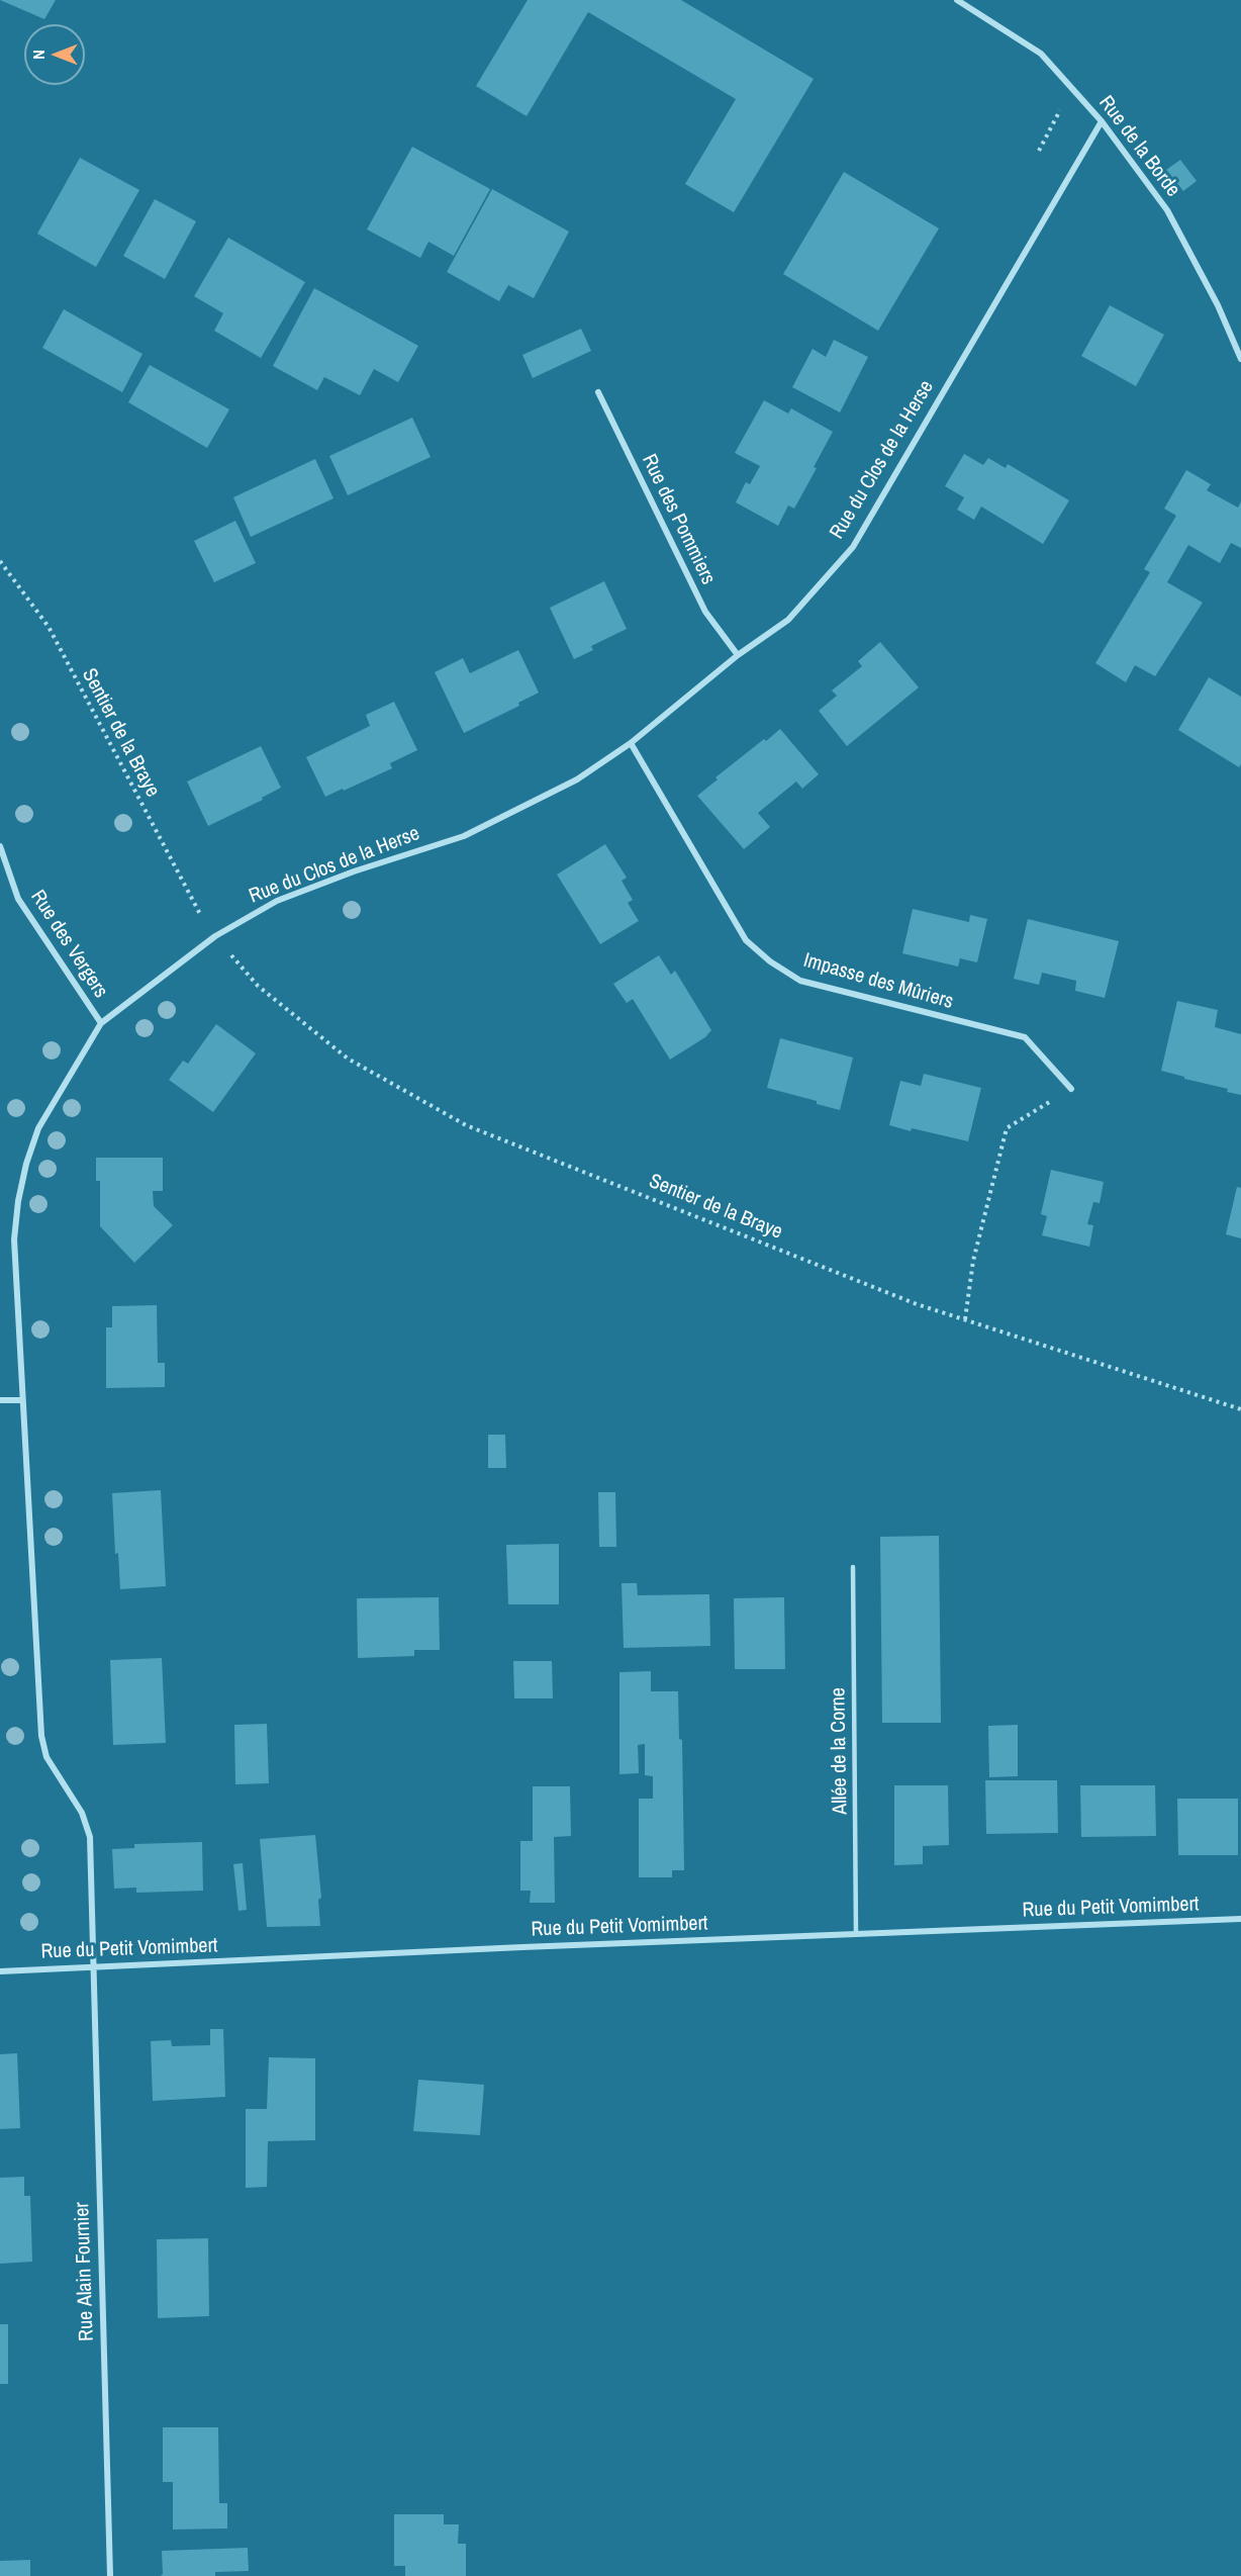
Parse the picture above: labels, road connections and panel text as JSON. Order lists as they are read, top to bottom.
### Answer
{
  "streets": {
    "street": [
      "Rue de la Borde",
      "Rue du Clos de la Herse",
      "Rue des Pommiers",
      "Rue des Vergers",
      "Impasse des Mûriers",
      "Rue du Petit Vomimbert",
      "Rue Alain Fournier"
    ],
    "lane": ["Allée de la Corne"],
    "path": ["Sentier de la Braye"]
  },
  "crossings": [
    ["Rue de la Borde", "Rue du Clos de la Herse"],
    ["Rue du Clos de la Herse", "Rue des Pommiers"],
    ["Rue du Clos de la Herse", "Rue des Vergers"],
    ["Rue du Clos de la Herse", "Impasse des Mûriers"],
    ["Rue du Clos de la Herse", "Rue du Petit Vomimbert"],
    ["Rue du Clos de la Herse", "Rue Alain Fournier"],
    ["Allée de la Corne", "Rue du Petit Vomimbert"],
    ["Rue du Petit Vomimbert", "Rue Alain Fournier"]
  ],
  "north": "left"
}
